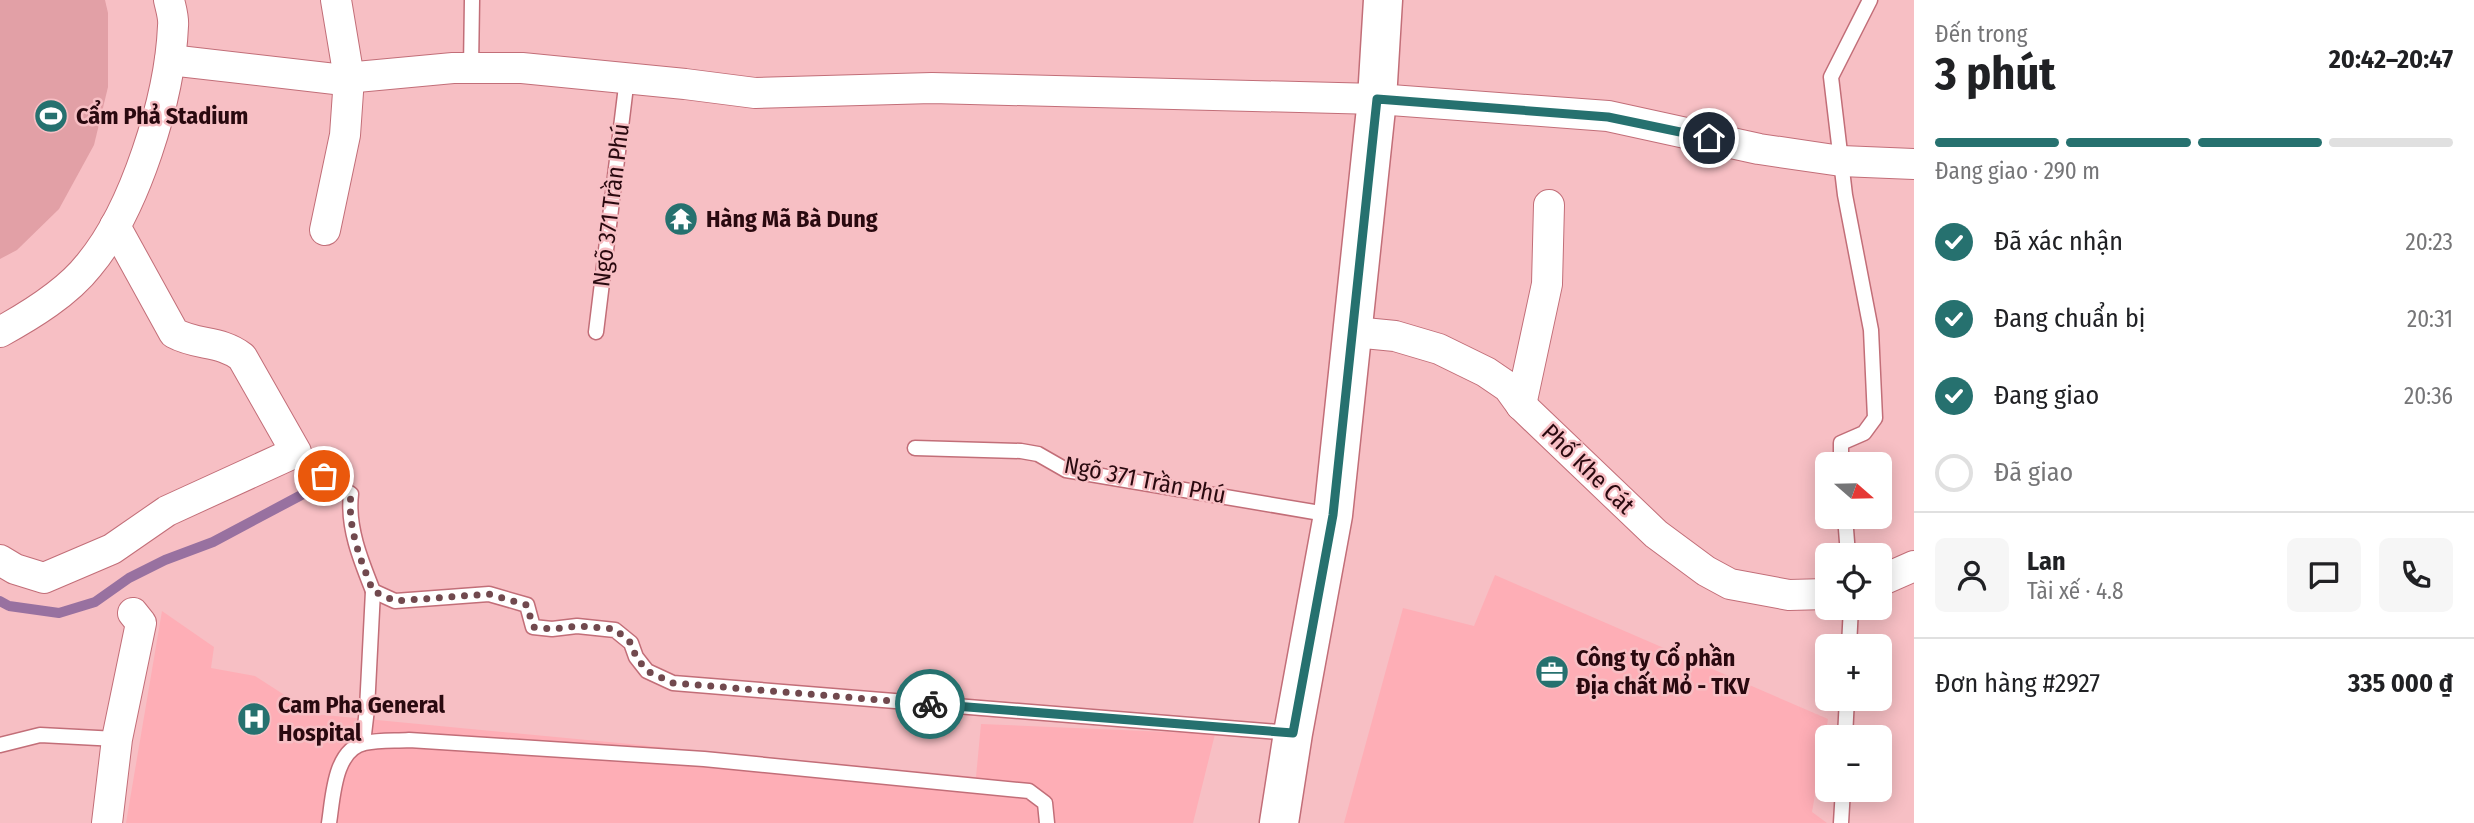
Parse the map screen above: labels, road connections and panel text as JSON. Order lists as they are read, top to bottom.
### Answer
{
  "streets": {
    "street": ["Phố Khe Cát"],
    "lane": ["Ngõ 371 Trần Phú"]
  },
  "places": {
    "sports": ["Cẩm Phả Stadium"],
    "temple": ["Hàng Mã Bà Dung"],
    "office": ["Công ty Cổ phần Địa chất Mỏ - TKV"],
    "hospital": ["Cam Pha General Hospital"]
  },
  "north": "right",
  "page": {
    "heading": ["3 phút", "Đến trong", "20:42–20:47"],
    "panel": [
      "Lan",
      "Tài xế · 4.8",
      "Đơn hàng #2927",
      "335 000 ₫"
    ],
    "bar": "Đang giao · 290 m",
    "list": [
      ["Đã xác nhận", "20:23"],
      ["Đang chuẩn bị", "20:31"],
      ["Đang giao", "20:36"],
      "Đã giao"
    ],
    "map_buttons": ["+", "−"]
  }
}
